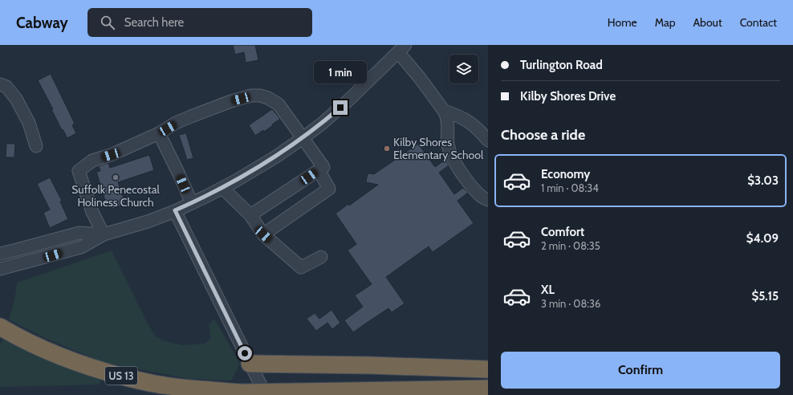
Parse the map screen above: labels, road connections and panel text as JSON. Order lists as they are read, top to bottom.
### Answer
{
  "streets": {
    "highway": ["US 13"]
  },
  "places": ["Kilby Shores Elementary School", "Suffolk Penecostal Holiness Church"],
  "page": {
    "header": "Cabway",
    "search": "Search here",
    "nav": [
      "Home",
      "Map",
      "About",
      "Contact"
    ],
    "banner": ["Turlington Road", "Kilby Shores Drive"],
    "bubble": "1 min",
    "heading": "Choose a ride",
    "list": [
      {
        "name": "Economy",
        "note": "1 min · 08:34",
        "value": "$3.03"
      },
      {
        "name": "Comfort",
        "note": "2 min · 08:35",
        "value": "$4.09"
      },
      {
        "name": "XL",
        "note": "3 min · 08:36",
        "value": "$5.15"
      }
    ],
    "buttons": "Confirm"
  }
}
